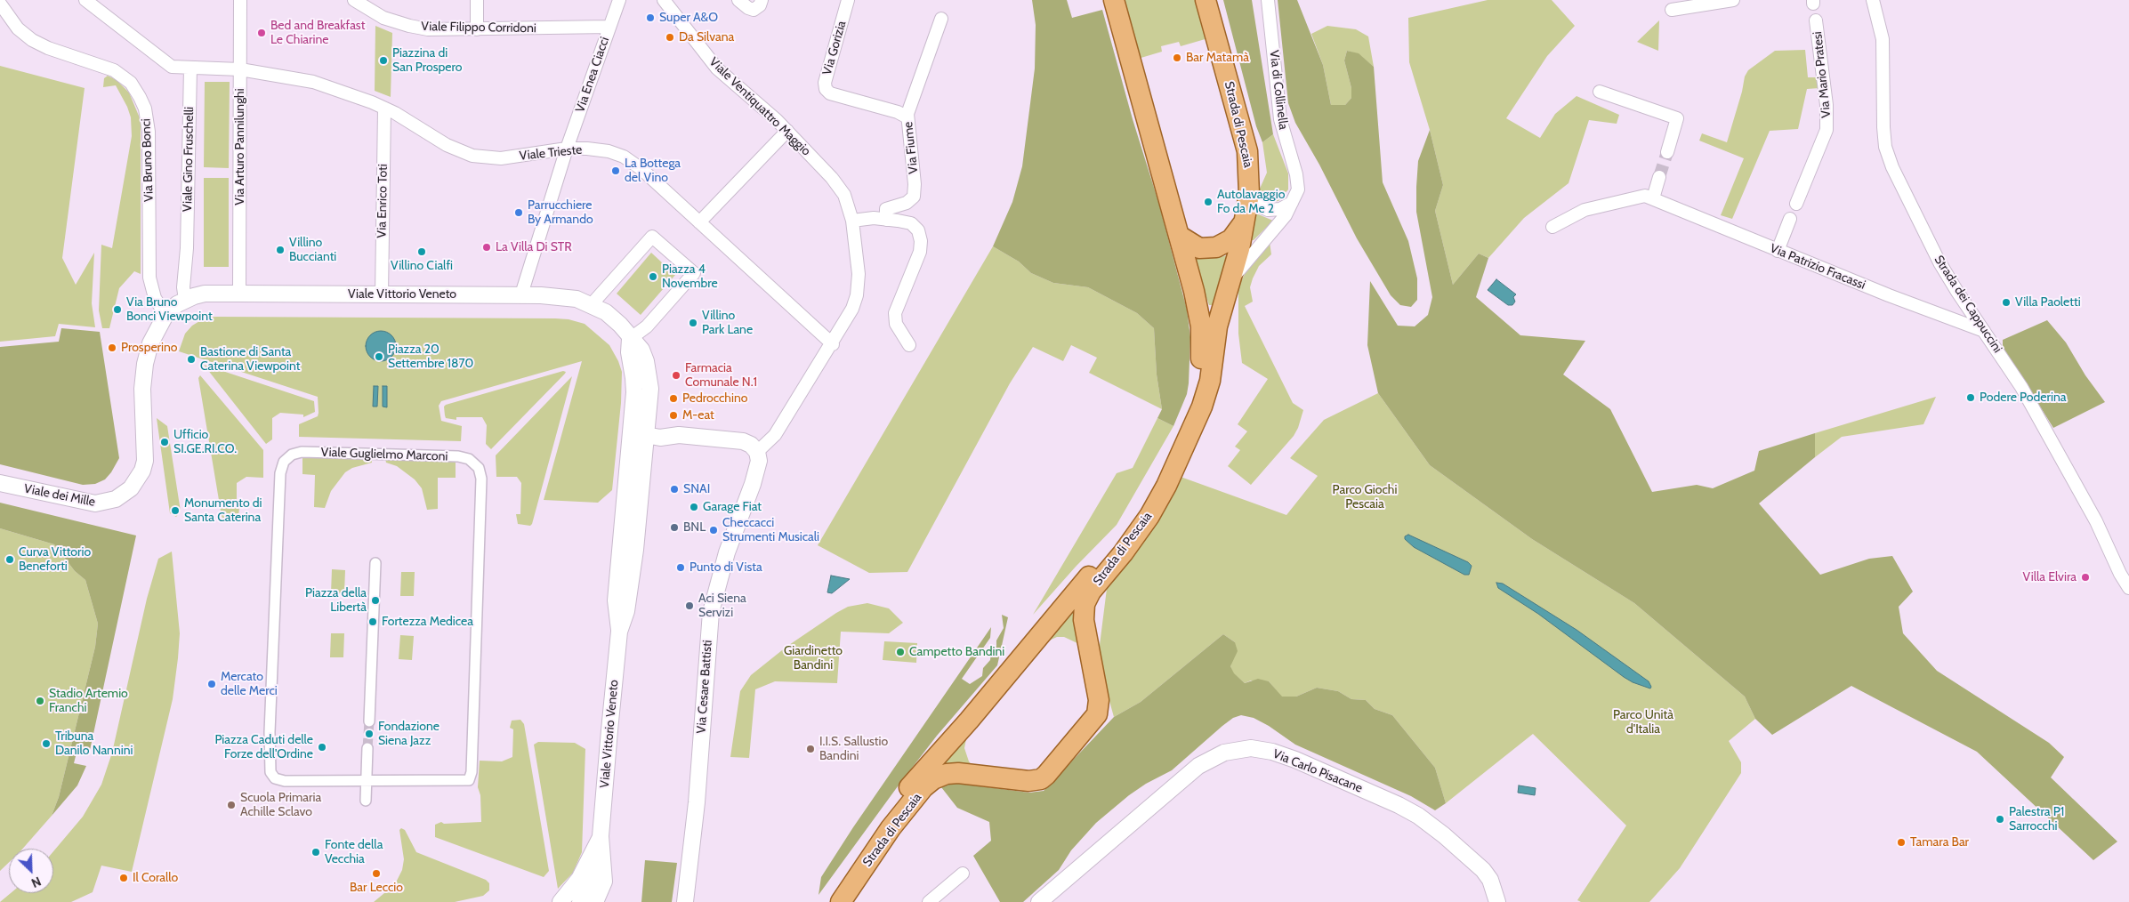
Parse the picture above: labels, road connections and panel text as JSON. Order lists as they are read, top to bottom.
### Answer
{
  "streets": {
    "main road": ["Strada di Pescaia"],
    "street": [
      "Viale Filippo Corridoni",
      "Via Gorizia",
      "Via Enea Ciacci",
      "Via Mario Pratesi",
      "Via di Collinella",
      "Viale Ventiquattro Maggio",
      "Via Arturo Pannilunghi",
      "Via Fiume",
      "Viale Trieste",
      "Viale Gino Fruschelli",
      "Via Bruno Bonci",
      "Via Enrico Toti",
      "Via Patrizio Fracassi",
      "Viale Vittorio Veneto",
      "Strada dei Cappuccini",
      "Viale Guglielmo Marconi",
      "Viale dei Mille",
      "Via Cesare Battisti",
      "Via Carlo Pisacane"
    ]
  },
  "crossings": [
    ["Viale Filippo Corridoni", "Via Enea Ciacci"],
    ["Via Gorizia", "Via Fiume"],
    ["Via Enea Ciacci", "Viale Trieste"],
    ["Via Enea Ciacci", "Viale Vittorio Veneto"],
    ["Via di Collinella", "Strada di Pescaia"],
    ["Viale Ventiquattro Maggio", "Via Fiume"],
    ["Viale Ventiquattro Maggio", "Viale Trieste"],
    ["Viale Ventiquattro Maggio", "Via Cesare Battisti"],
    ["Via Arturo Pannilunghi", "Viale Trieste"],
    ["Via Arturo Pannilunghi", "Viale Vittorio Veneto"],
    ["Viale Trieste", "Via Enrico Toti"],
    ["Viale Gino Fruschelli", "Viale Vittorio Veneto"],
    ["Via Bruno Bonci", "Viale Vittorio Veneto"],
    ["Via Bruno Bonci", "Viale dei Mille"],
    ["Via Enrico Toti", "Viale Vittorio Veneto"],
    ["Via Patrizio Fracassi", "Strada dei Cappuccini"],
    ["Viale Vittorio Veneto", "Viale dei Mille"]
  ],
  "parks": ["Parco Giochi Pescaia", "Giardinetto Bandini", "Parco Unità d'Italia"],
  "places": [
    "Super A&O",
    "Bed and Breakfast Le Chiarine",
    "Da Silvana",
    "Bar Matamà",
    "Piazzina di San Prospero",
    "La Bottega del Vino",
    "Autolavaggio Fo da Me 2",
    "Parrucchiere By Armando",
    "La Villa Di STR",
    "Villino Buccianti",
    "Villino Cialfi",
    "Piazza 4 Novembre",
    "Villa Paoletti",
    "Via Bruno Bonci Viewpoint",
    "Villino Park Lane",
    "Prosperino",
    "Piazza 20 Settembre 1870",
    "Bastione di Santa Caterina Viewpoint",
    "Farmacia Comunale N.1",
    "Podere Poderina",
    "Pedrocchino",
    "M-eat",
    "Ufficio SI.GE.RI.CO.",
    "SNAI",
    "Garage Fiat",
    "Monumento di Santa Caterina",
    "BNL",
    "Checcacci Strumenti Musicali",
    "Curva Vittorio Beneforti",
    "Punto di Vista",
    "Villa Elvira",
    "Piazza della Libertà",
    "Aci Siena Servizi",
    "Fortezza Medicea",
    "Campetto Bandini",
    "Mercato delle Merci",
    "Stadio Artemio Franchi",
    "Fondazione Siena Jazz",
    "Tribuna Danilo Nannini",
    "Piazza Caduti delle Forze dell'Ordine",
    "I.I.S. Sallustio Bandini",
    "Scuola Primaria Achille Sclavo",
    "Palestra P1 Sarrocchi",
    "Tamara Bar",
    "Fonte della Vecchia",
    "Bar Leccio",
    "Il Corallo"
  ],
  "north": "bottom right"
}
